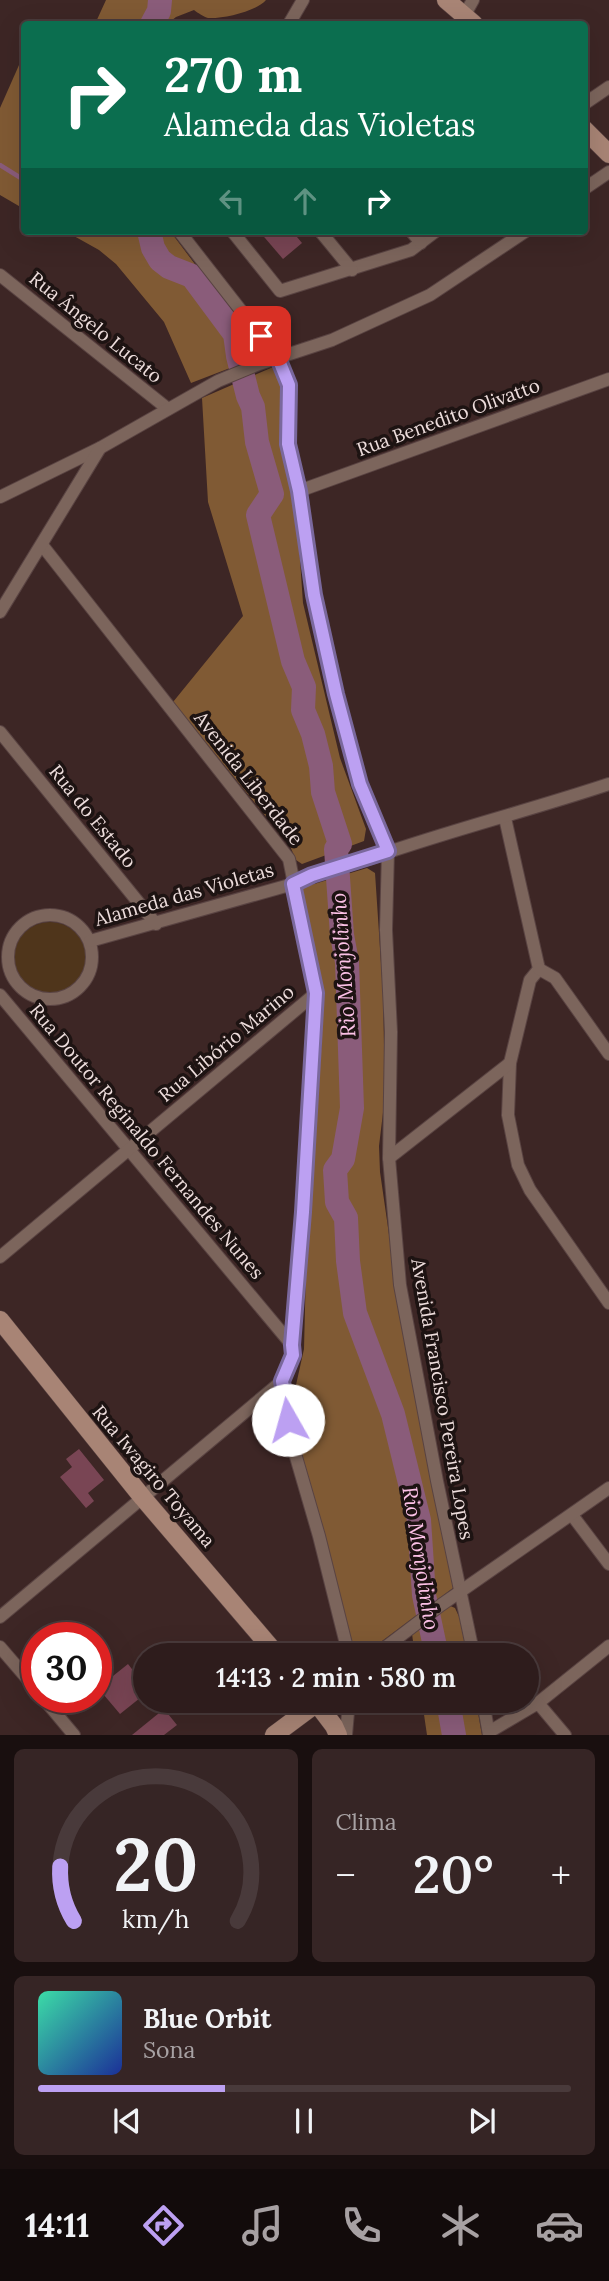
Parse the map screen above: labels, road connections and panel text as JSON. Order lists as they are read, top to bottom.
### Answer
{
  "streets": {
    "street": [
      "Rua Ângelo Lucato",
      "Rua Benedito Olivatto",
      "Avenida Liberdade",
      "Rua do Estado",
      "Alameda das Violetas",
      "Rua Libório Marino",
      "Rua Doutor Reginaldo Fernandes Nunes",
      "Avenida Francisco Pereira Lopes",
      "Rua Iwagiro Toyama"
    ]
  },
  "crossings": [
    ["Rua Benedito Olivatto", "Avenida Francisco Pereira Lopes"],
    ["Avenida Liberdade", "Alameda das Violetas"],
    ["Avenida Liberdade", "Rua Libório Marino"],
    ["Avenida Liberdade", "Rua Doutor Reginaldo Fernandes Nunes"],
    ["Rua do Estado", "Alameda das Violetas"],
    ["Alameda das Violetas", "Avenida Francisco Pereira Lopes"],
    ["Rua Libório Marino", "Rua Doutor Reginaldo Fernandes Nunes"]
  ],
  "water": ["Rio Monjolinho"],
  "page": {
    "turn": ["270 m", "Alameda das Violetas"],
    "limit": "30",
    "trip": "14:13 · 2 min · 580 m",
    "tile": "Clima",
    "heat": ["−", "20°", "+"],
    "song": ["Blue Orbit", "Sona"],
    "tabs": "14:11",
    "gauge": ["20", "km/h"]
  }
}
